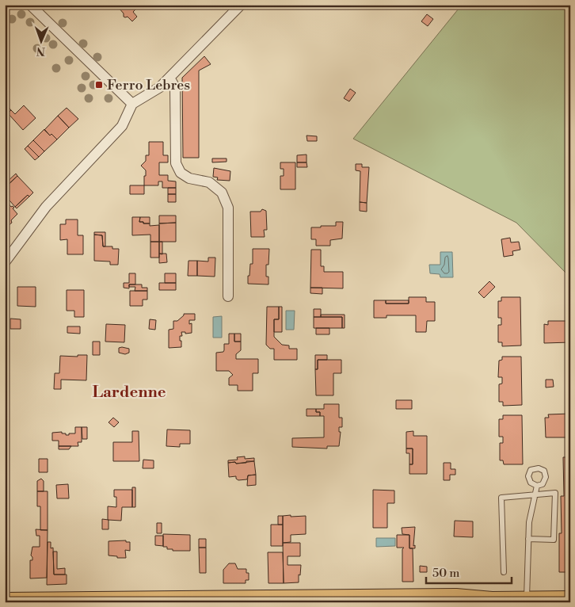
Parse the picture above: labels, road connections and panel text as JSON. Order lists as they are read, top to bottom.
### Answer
{
  "districts": ["Lardenne"],
  "places": {
    "transit": ["Ferro Lebres"]
  },
  "scale_bar": "50 m",
  "north": "bottom"
}
